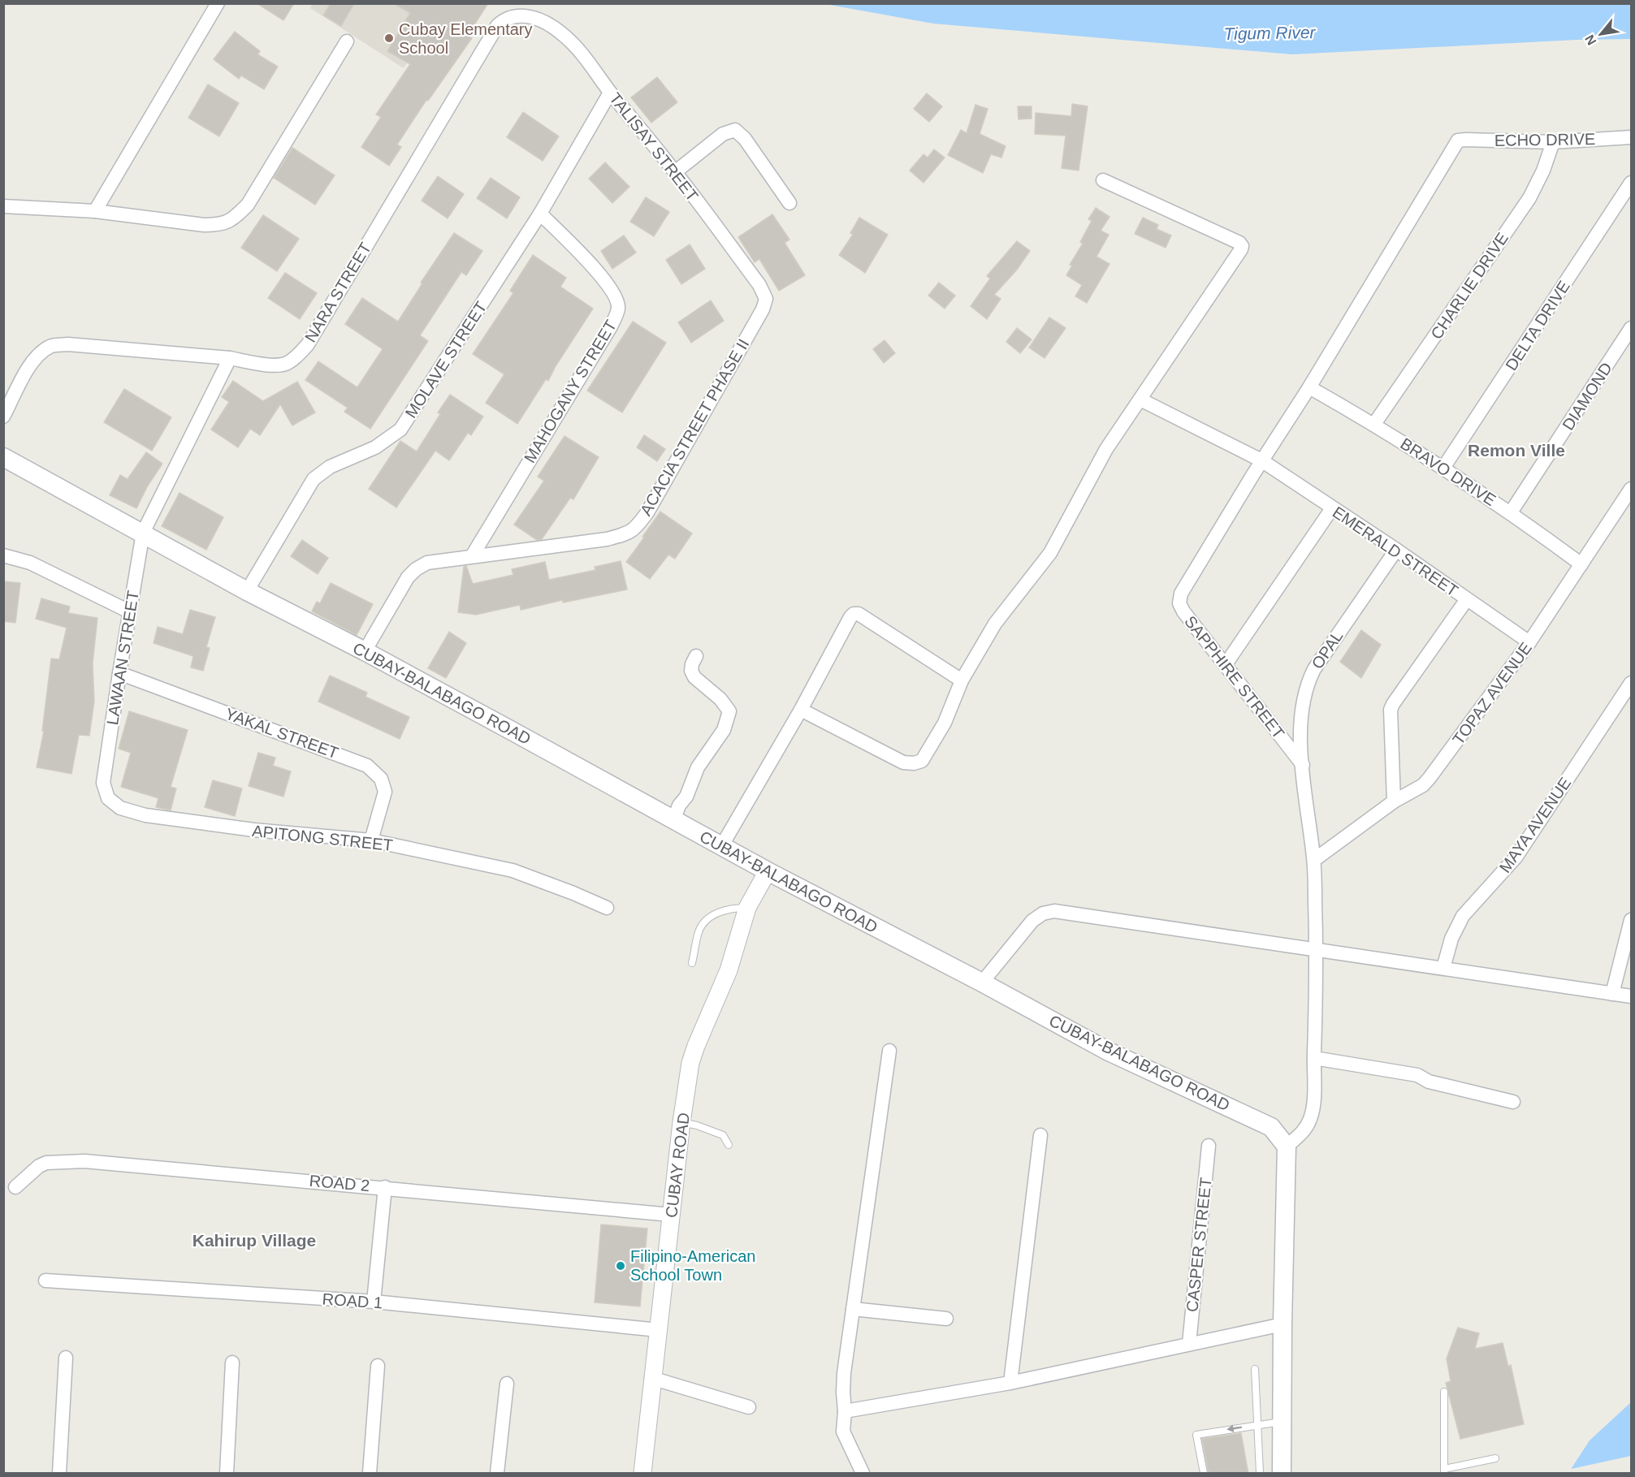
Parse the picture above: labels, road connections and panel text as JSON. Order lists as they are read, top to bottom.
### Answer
{
  "streets": {
    "main road": ["CUBAY-BALABAGO ROAD"],
    "street": [
      "ECHO DRIVE",
      "TALISAY STREET",
      "CHARLIE DRIVE",
      "NARA STREET",
      "DELTA DRIVE",
      "MOLAVE STREET",
      "MAHOGANY STREET",
      "DIAMOND",
      "ACACIA STREET PHASE II",
      "BRAVO DRIVE",
      "EMERALD STREET",
      "OPAL",
      "LAWAAN STREET",
      "SAPPHIRE STREET",
      "TOPAZ AVENUE",
      "YAKAL STREET",
      "MAYA AVENUE",
      "APITONG STREET",
      "CUBAY ROAD",
      "ROAD 2",
      "CASPER STREET",
      "ROAD 1"
    ]
  },
  "crossings": [
    ["ECHO DRIVE", "CHARLIE DRIVE"],
    ["ECHO DRIVE", "SAPPHIRE STREET"],
    ["TALISAY STREET", "NARA STREET"],
    ["TALISAY STREET", "MOLAVE STREET"],
    ["TALISAY STREET", "ACACIA STREET PHASE II"],
    ["CHARLIE DRIVE", "BRAVO DRIVE"],
    ["DELTA DRIVE", "BRAVO DRIVE"],
    ["MOLAVE STREET", "MAHOGANY STREET"],
    ["MOLAVE STREET", "CUBAY-BALABAGO ROAD"],
    ["MAHOGANY STREET", "ACACIA STREET PHASE II"],
    ["DIAMOND", "BRAVO DRIVE"],
    ["ACACIA STREET PHASE II", "CUBAY-BALABAGO ROAD"],
    ["BRAVO DRIVE", "SAPPHIRE STREET"],
    ["BRAVO DRIVE", "TOPAZ AVENUE"],
    ["EMERALD STREET", "OPAL"],
    ["EMERALD STREET", "SAPPHIRE STREET"],
    ["EMERALD STREET", "TOPAZ AVENUE"],
    ["OPAL", "SAPPHIRE STREET"],
    ["OPAL", "CUBAY-BALABAGO ROAD"],
    ["OPAL", "TOPAZ AVENUE"],
    ["LAWAAN STREET", "CUBAY-BALABAGO ROAD"],
    ["LAWAAN STREET", "YAKAL STREET"],
    ["LAWAAN STREET", "APITONG STREET"],
    ["CUBAY-BALABAGO ROAD", "CUBAY ROAD"],
    ["YAKAL STREET", "APITONG STREET"],
    ["CUBAY ROAD", "ROAD 2"],
    ["CUBAY ROAD", "ROAD 1"]
  ],
  "districts": ["Remon Ville", "Kahirup Village"],
  "water": ["Tigum River"],
  "places": ["Cubay Elementary School", "Filipino-American School Town"],
  "north": "bottom left"
}
